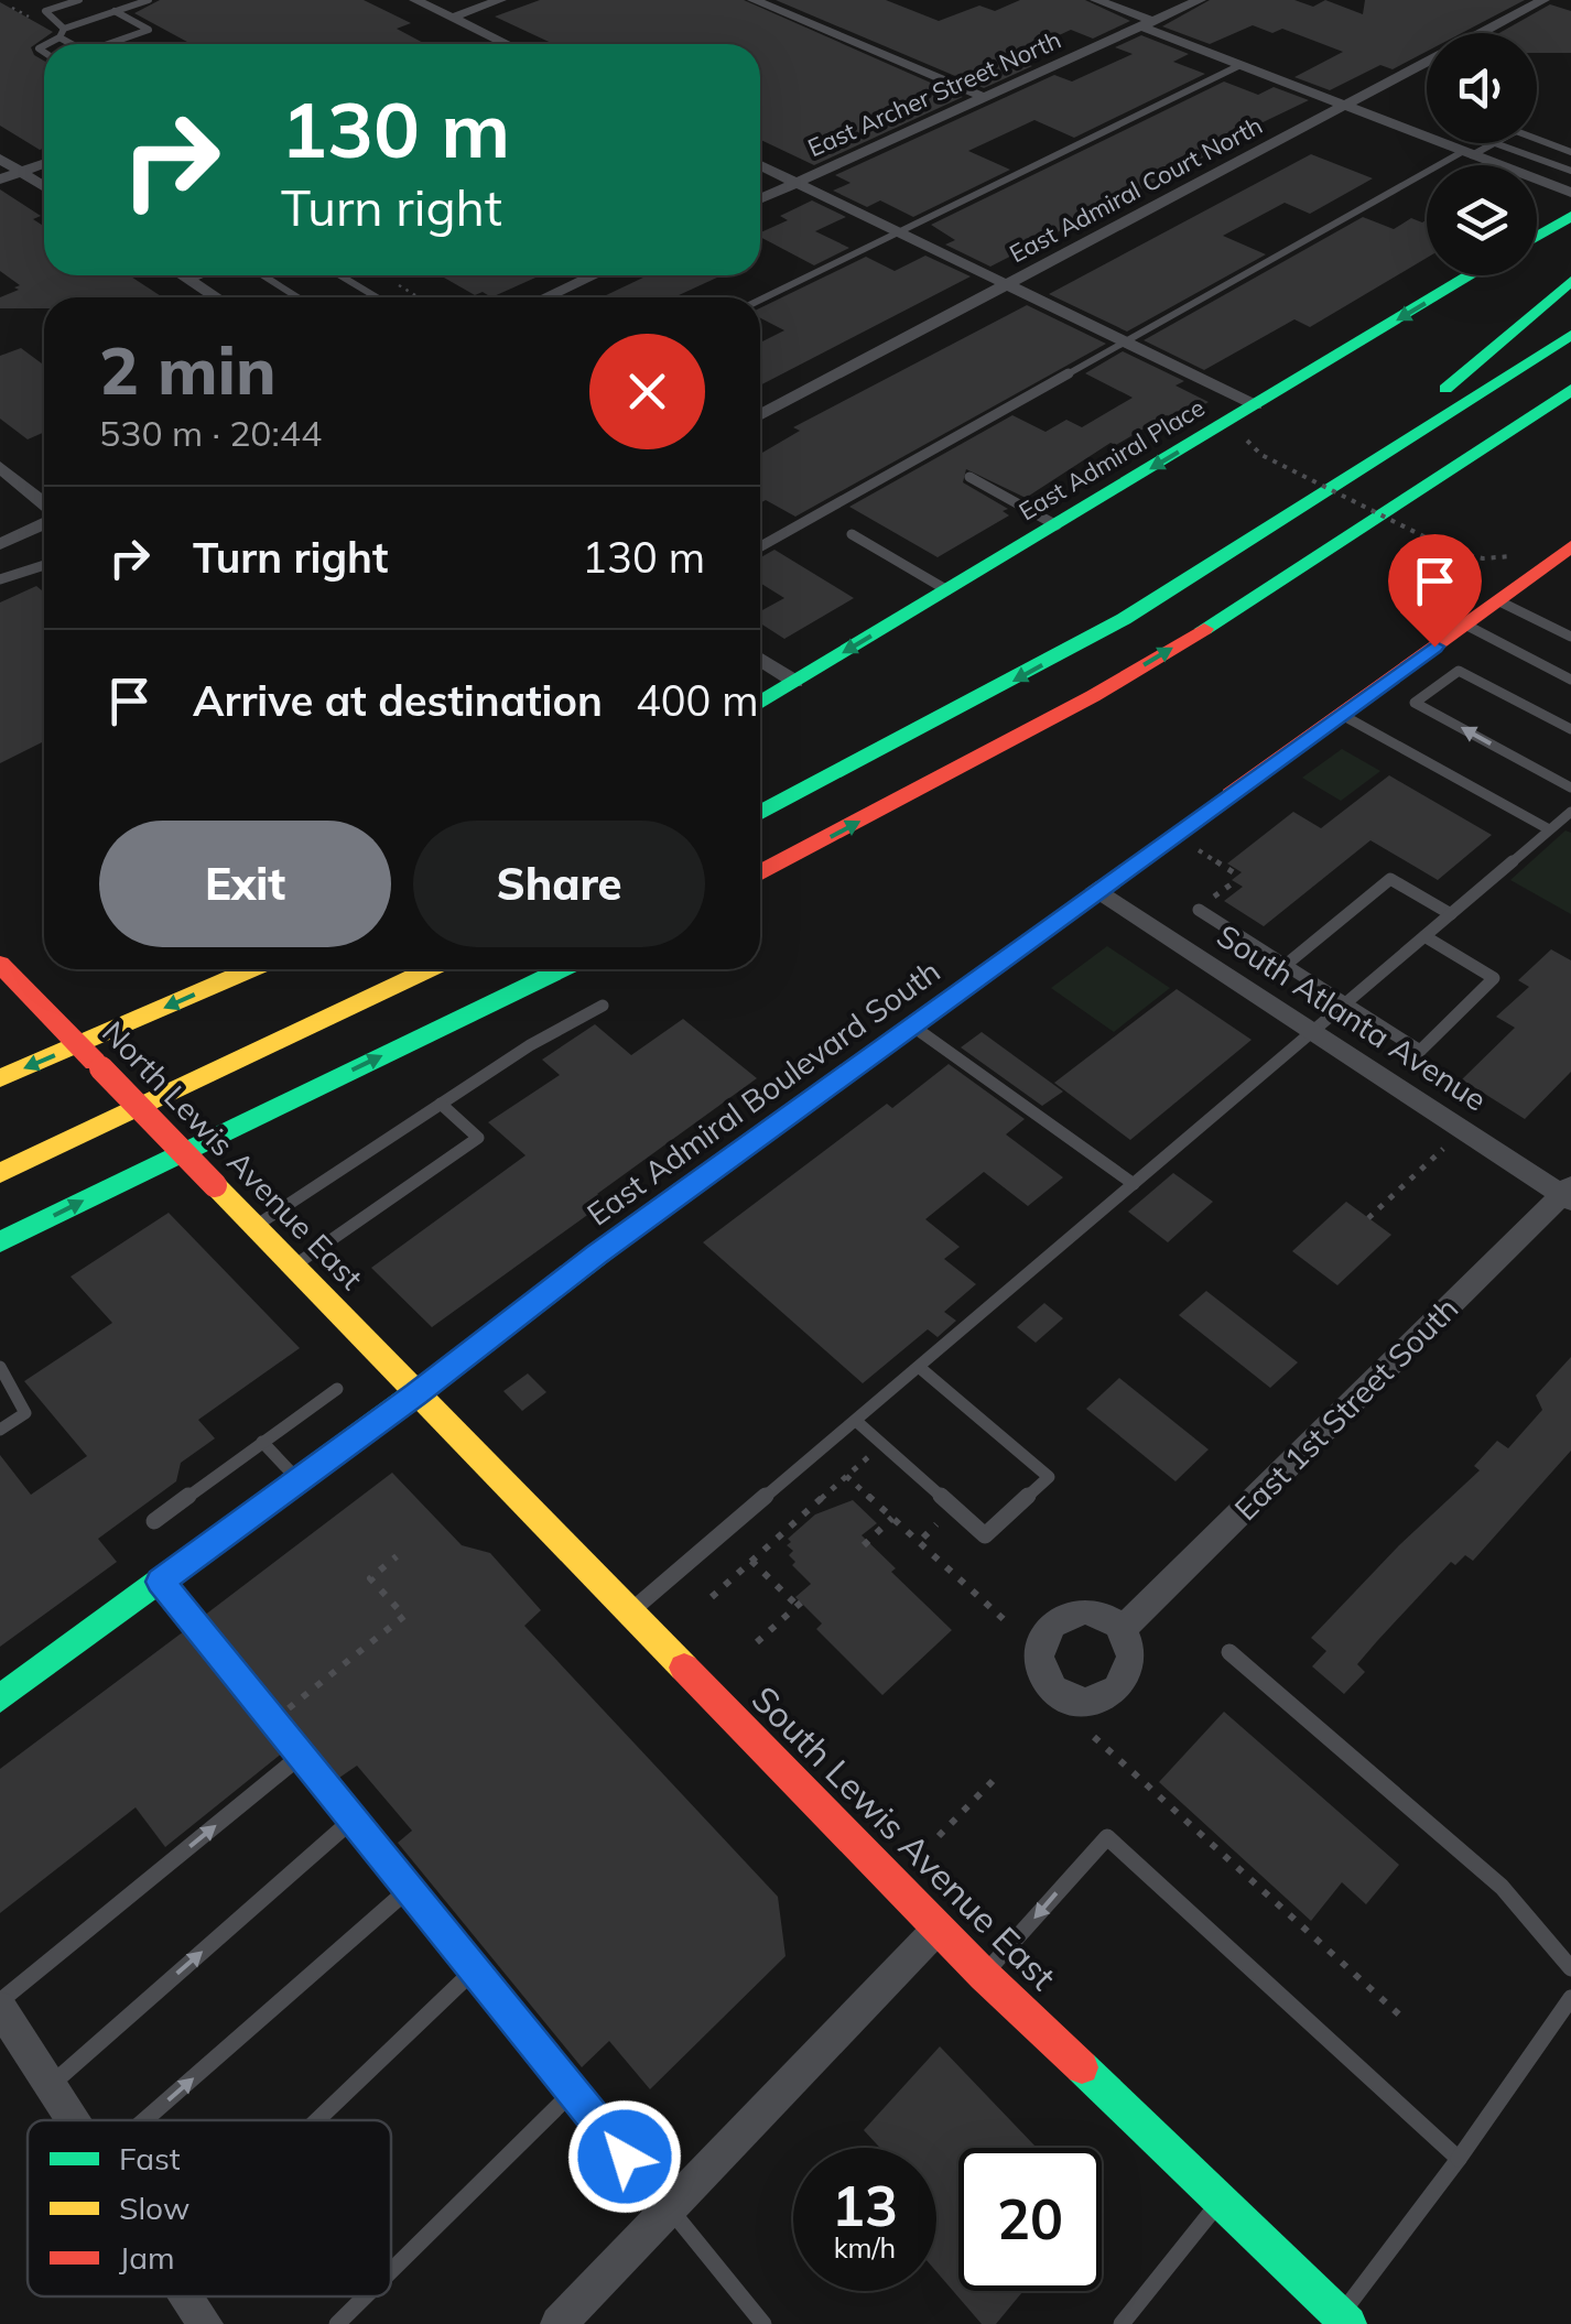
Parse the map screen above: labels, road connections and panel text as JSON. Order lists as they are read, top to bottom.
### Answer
{
  "streets": {
    "main road": [
      "East Admiral Place",
      "East Admiral Boulevard South",
      "North Lewis Avenue East",
      "South Lewis Avenue East"
    ],
    "street": [
      "East Archer Street North",
      "East Admiral Court North",
      "South Atlanta Avenue",
      "East 1st Street South"
    ]
  },
  "crossings": [
    ["South Atlanta Avenue", "East Admiral Boulevard South"],
    ["South Atlanta Avenue", "East 1st Street South"],
    ["East Admiral Boulevard South", "North Lewis Avenue East"],
    ["East Admiral Boulevard South", "South Lewis Avenue East"],
    ["North Lewis Avenue East", "South Lewis Avenue East"]
  ],
  "legend": ["Fast", "Slow", "Jam"],
  "page": {
    "turn": ["130 m", "Turn right"],
    "heading": ["2 min", "530 m · 20:44"],
    "list": [
      {
        "name": "Turn right",
        "value": "130 m"
      },
      {
        "name": "Arrive at destination",
        "value": "400 m"
      }
    ],
    "buttons": ["Exit", "Share"],
    "speed": "13 km/h",
    "limit": "20"
  }
}
